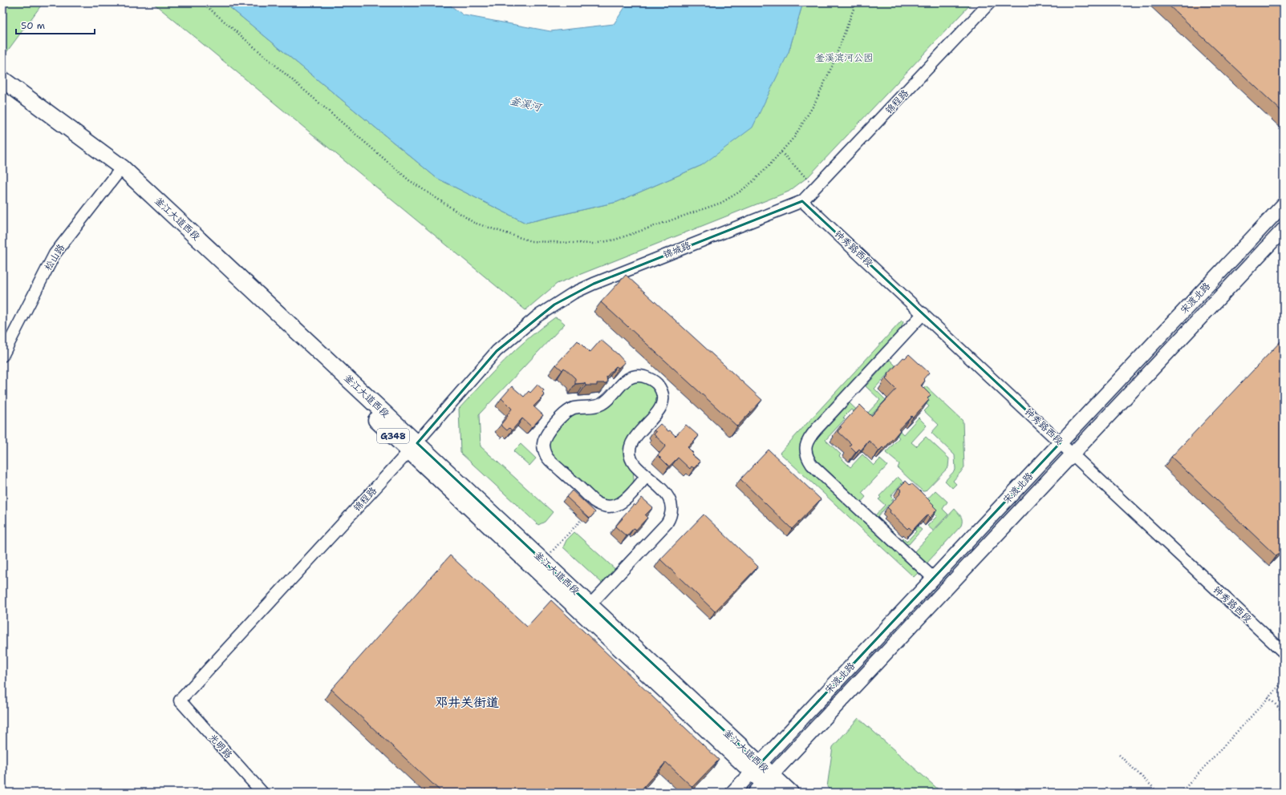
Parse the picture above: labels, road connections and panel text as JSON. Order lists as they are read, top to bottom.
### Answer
{
  "streets": {
    "highway": ["釜江大道西段", "G348"],
    "main road": ["宋渡北路"],
    "street": [
      "锦程路",
      "钟秀路西段",
      "锦城路",
      "松山路",
      "光明路"
    ]
  },
  "crossings": [
    ["锦程路", "釜江大道西段"],
    ["锦程路", "钟秀路西段"],
    ["锦程路", "锦城路"],
    ["锦程路", "光明路"],
    ["釜江大道西段", "松山路"],
    ["釜江大道西段", "宋渡北路"],
    ["钟秀路西段", "锦城路"],
    ["钟秀路西段", "宋渡北路"]
  ],
  "districts": ["邓井关街道"],
  "water": ["釜溪河"],
  "parks": ["釜溪滨河公园"],
  "scale_bar": "50 m"
}
